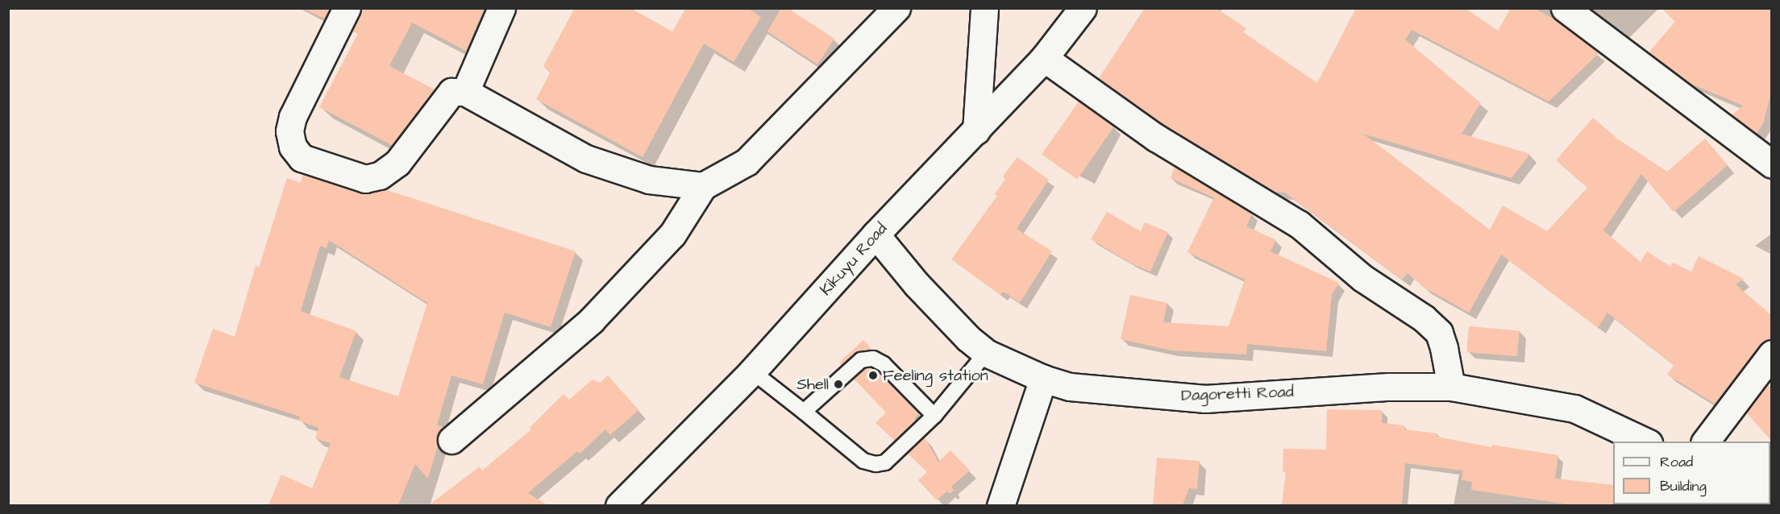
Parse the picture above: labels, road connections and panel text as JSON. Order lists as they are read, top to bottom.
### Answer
{
  "streets": {
    "street": ["Kikuyu Road", "Dagoretti Road"]
  },
  "crossings": [
    ["Kikuyu Road", "Dagoretti Road"]
  ],
  "places": ["Feeling station", "Shell"],
  "legend": ["Road", "Building"]
}
